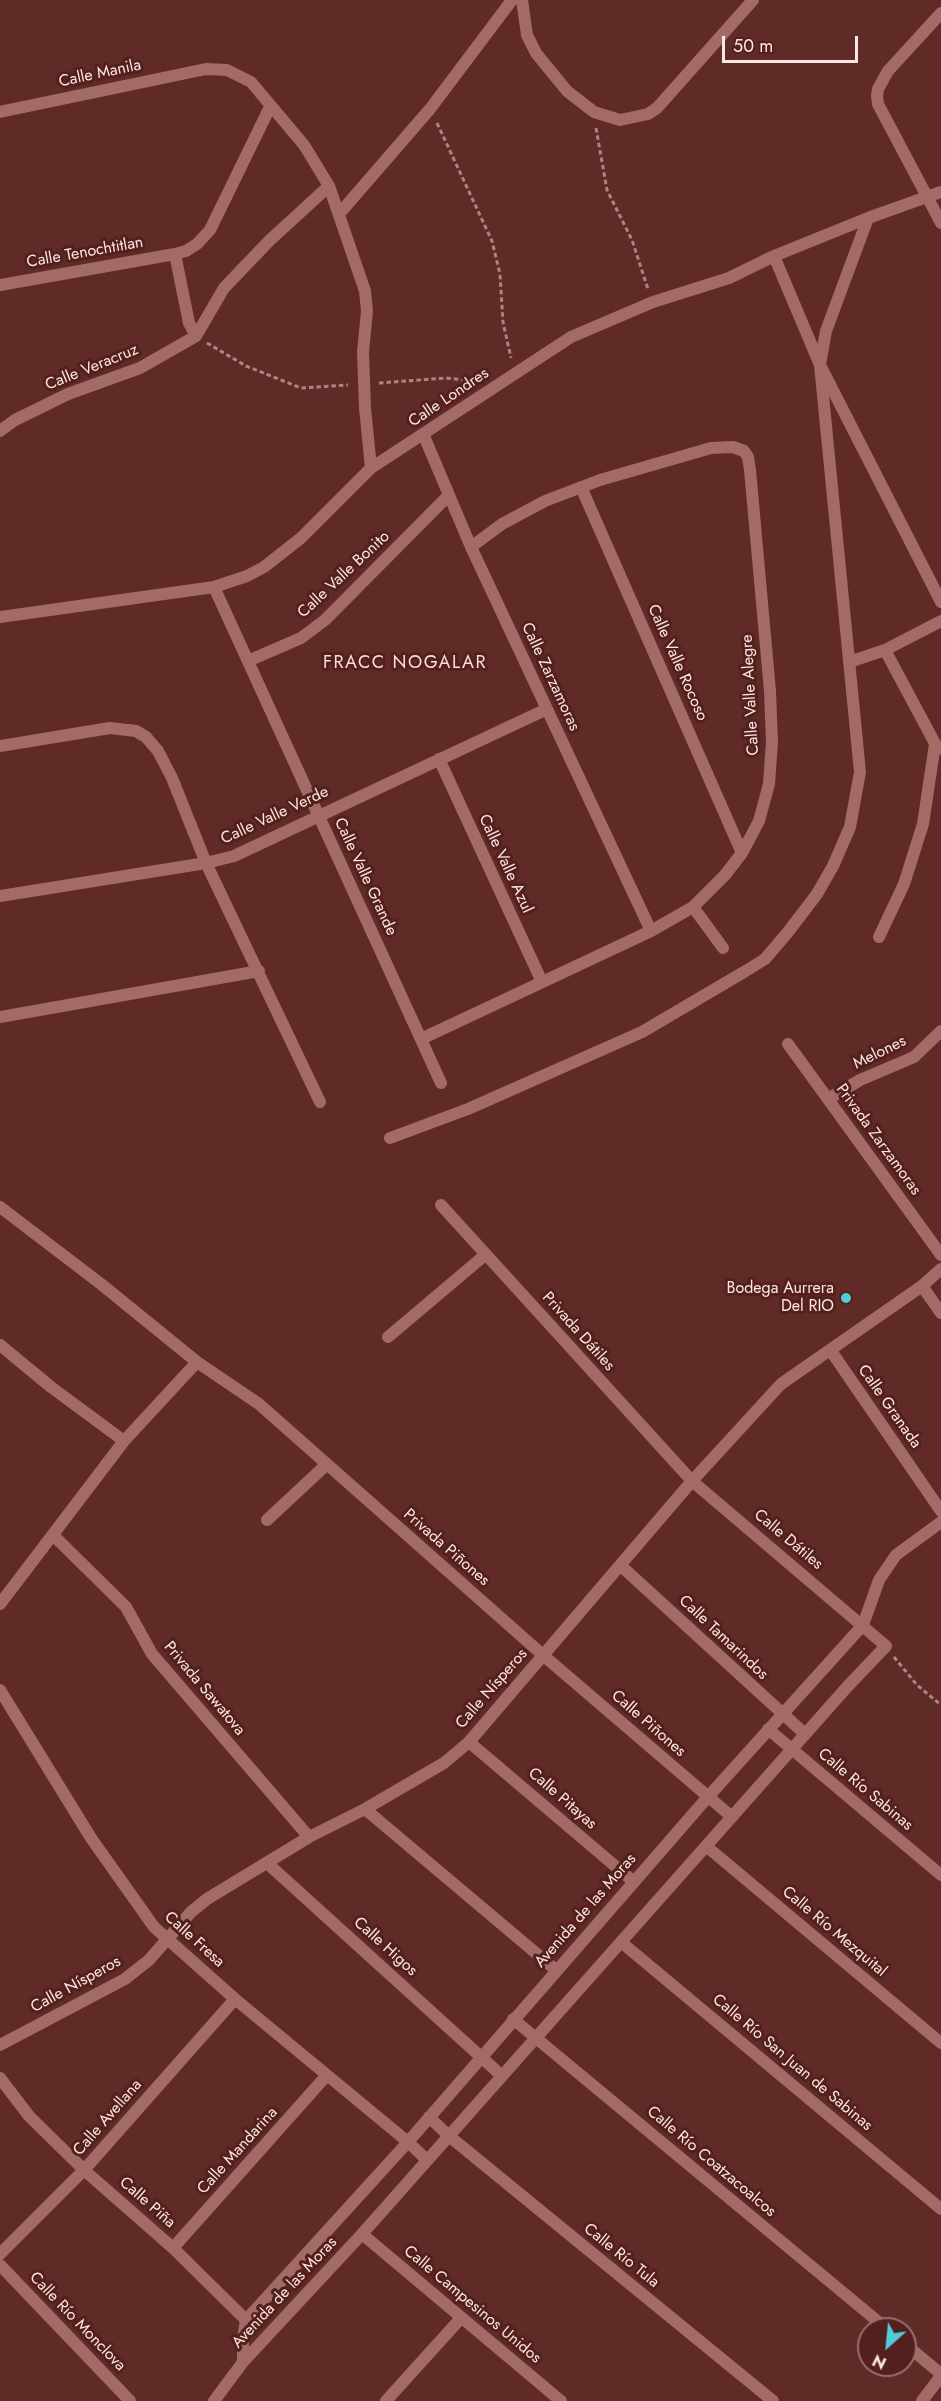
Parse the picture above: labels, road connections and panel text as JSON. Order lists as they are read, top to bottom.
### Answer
{
  "streets": {
    "street": [
      "Calle Manila",
      "Calle Tenochtitlan",
      "Calle Veracruz",
      "Calle Londres",
      "Calle Valle Bonito",
      "Calle Valle Rocoso",
      "Calle Zarzamoras",
      "Calle Valle Alegre",
      "Calle Valle Verde",
      "Calle Valle Azul",
      "Calle Valle Grande",
      "Melones",
      "Privada Zarzamoras",
      "Privada Dátiles",
      "Calle Granada",
      "Calle Dátiles",
      "Privada Piñones",
      "Calle Tamarindos",
      "Privada Sawatova",
      "Calle Nísperos",
      "Calle Piñones",
      "Calle Río Sabinas",
      "Calle Pitayas",
      "Avenida de las Moras",
      "Calle Río Mezquital",
      "Calle Fresa",
      "Calle Higos",
      "Calle Río San Juan de Sabinas",
      "Calle Avellana",
      "Calle Mandarina",
      "Calle Río Coatzacoalcos",
      "Calle Piña",
      "Calle Río Tula",
      "Calle Campesinos Unidos",
      "Calle Río Monclova"
    ]
  },
  "crossings": [
    ["Calle Londres", "Calle Zarzamoras"],
    ["Calle Londres", "Calle Valle Grande"],
    ["Calle Valle Bonito", "Calle Zarzamoras"],
    ["Calle Valle Bonito", "Calle Valle Grande"],
    ["Calle Valle Rocoso", "Calle Valle Alegre"],
    ["Calle Zarzamoras", "Calle Valle Alegre"],
    ["Calle Zarzamoras", "Calle Valle Verde"],
    ["Calle Valle Alegre", "Calle Valle Azul"],
    ["Calle Valle Alegre", "Calle Valle Grande"],
    ["Calle Valle Verde", "Calle Valle Azul"],
    ["Calle Valle Verde", "Calle Valle Grande"],
    ["Melones", "Privada Zarzamoras"],
    ["Privada Dátiles", "Calle Dátiles"],
    ["Privada Dátiles", "Calle Nísperos"],
    ["Calle Granada", "Calle Nísperos"],
    ["Calle Dátiles", "Calle Nísperos"],
    ["Calle Dátiles", "Avenida de las Moras"],
    ["Privada Piñones", "Calle Nísperos"],
    ["Privada Piñones", "Calle Piñones"],
    ["Calle Tamarindos", "Calle Nísperos"],
    ["Calle Tamarindos", "Avenida de las Moras"],
    ["Privada Sawatova", "Calle Nísperos"],
    ["Calle Nísperos", "Calle Piñones"],
    ["Calle Nísperos", "Calle Pitayas"],
    ["Calle Nísperos", "Calle Fresa"],
    ["Calle Nísperos", "Calle Higos"],
    ["Calle Piñones", "Avenida de las Moras"],
    ["Calle Río Sabinas", "Avenida de las Moras"],
    ["Calle Pitayas", "Avenida de las Moras"],
    ["Avenida de las Moras", "Calle Río Mezquital"],
    ["Avenida de las Moras", "Calle Fresa"],
    ["Avenida de las Moras", "Calle Higos"],
    ["Avenida de las Moras", "Calle Río San Juan de Sabinas"],
    ["Avenida de las Moras", "Calle Río Coatzacoalcos"],
    ["Avenida de las Moras", "Calle Piña"],
    ["Avenida de las Moras", "Calle Río Tula"],
    ["Avenida de las Moras", "Calle Campesinos Unidos"],
    ["Calle Fresa", "Calle Avellana"],
    ["Calle Fresa", "Calle Mandarina"],
    ["Calle Avellana", "Calle Piña"],
    ["Calle Mandarina", "Calle Piña"]
  ],
  "districts": ["FRACC NOGALAR"],
  "places": ["Bodega Aurrera Del RIO"],
  "scale_bar": "50 m",
  "north": "bottom left"
}
